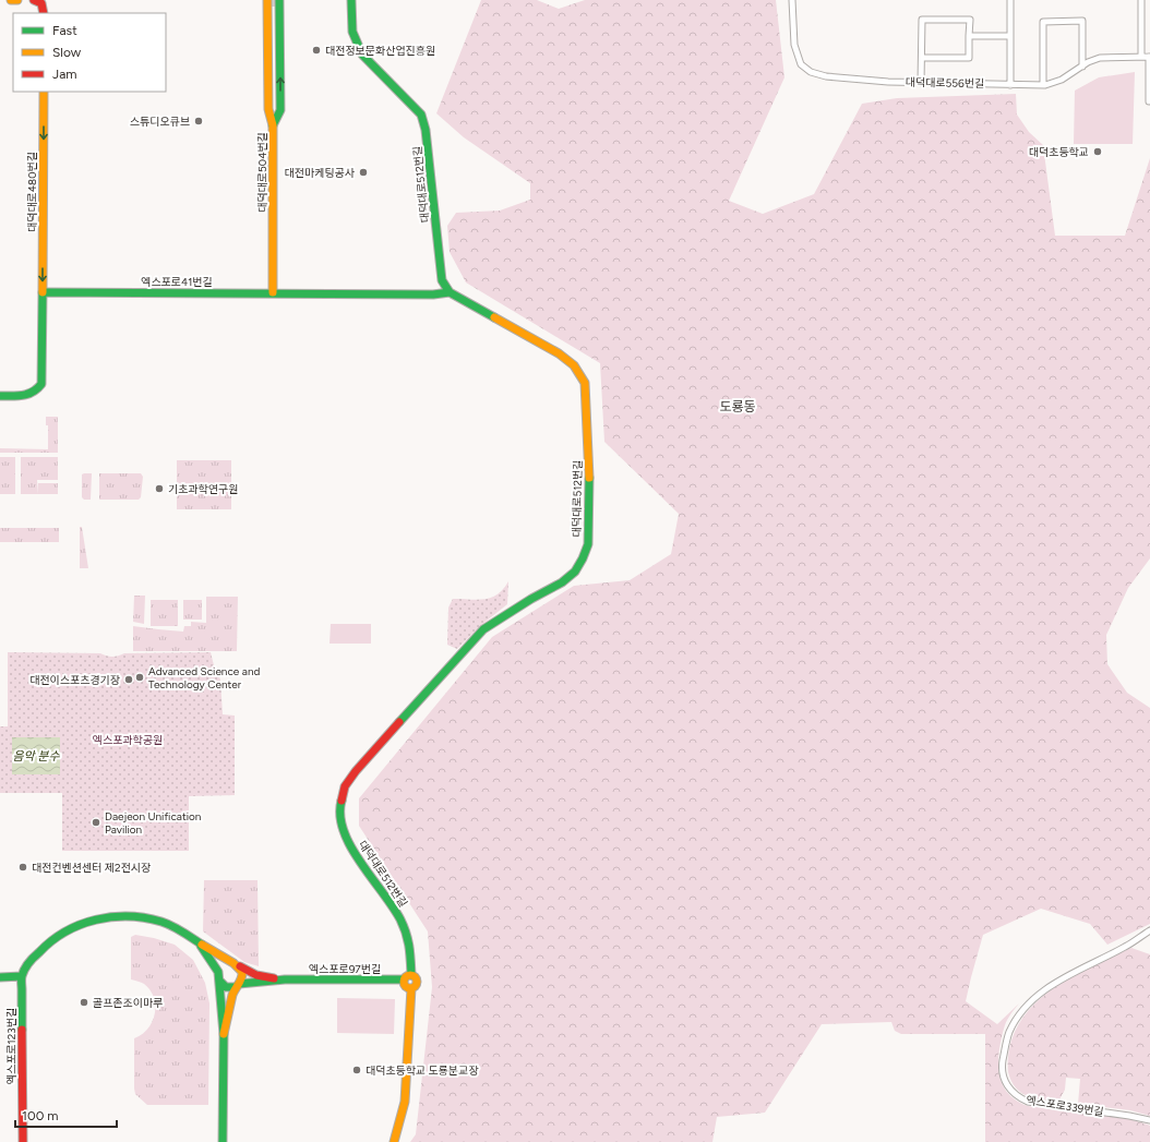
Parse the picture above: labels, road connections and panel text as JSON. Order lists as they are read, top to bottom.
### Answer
{
  "streets": {
    "street": [
      "대덕대로556번길",
      "대덕대로504번길",
      "대덕대로512번길",
      "대덕대로480번길",
      "엑스포로41번길",
      "엑스포로97번길",
      "엑스포로123번길",
      "엑스포로339번길"
    ]
  },
  "crossings": [
    ["대덕대로504번길", "엑스포로41번길"],
    ["대덕대로512번길", "엑스포로41번길"],
    ["대덕대로512번길", "엑스포로97번길"],
    ["대덕대로480번길", "엑스포로41번길"]
  ],
  "one_way": ["대덕대로480번길"],
  "districts": ["도룡동"],
  "water": ["음악 분수"],
  "parks": ["엑스포과학공원"],
  "places": [
    "대전정보문화산업진흥원",
    "스튜디오큐브",
    "대덕초등학교",
    "대전마케팅공사",
    "기초과학연구원",
    "Advanced Science and Technology Center",
    "대전이스포츠경기장",
    "Daejeon Unification Pavilion",
    "대전컨벤션센터 제2전시장",
    "골프존조이마루",
    "대덕초등학교 도룡분교장"
  ],
  "legend": ["Fast", "Slow", "Jam"],
  "scale_bar": "100 m"
}
